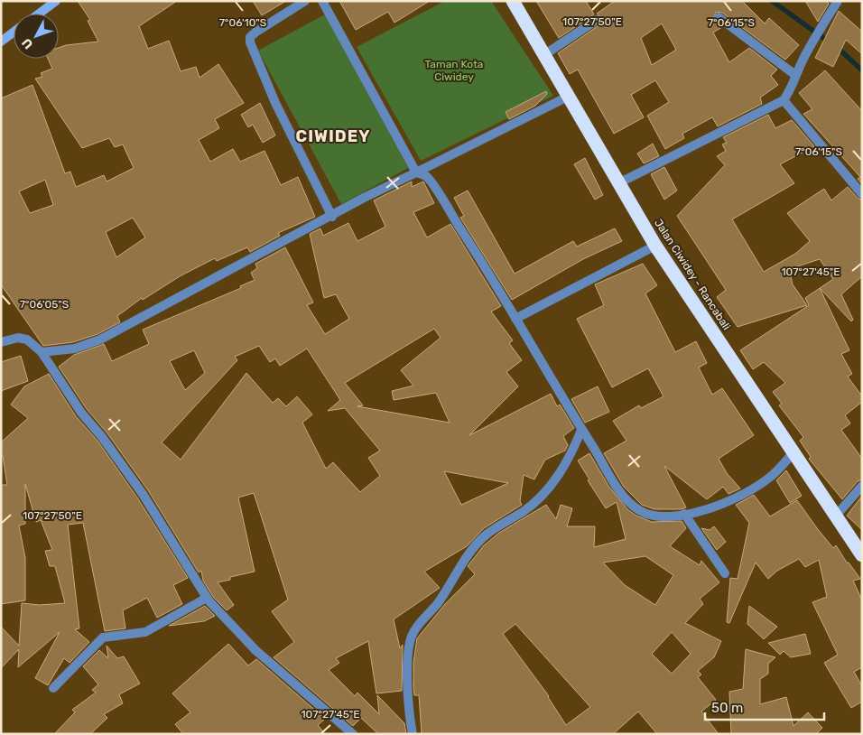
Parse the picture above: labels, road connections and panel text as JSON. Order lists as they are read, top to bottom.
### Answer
{
  "streets": {
    "highway": ["Jalan Ciwidey - Rancabali"]
  },
  "districts": ["CIWIDEY"],
  "parks": ["Taman Kota Ciwidey"],
  "scale_bar": "50 m",
  "north": "bottom left",
  "coordinates": [
    "107°27'50\"E",
    "7°06'15\"S",
    "7°06'10\"S",
    "107°27'45\"E",
    "7°06'05\"S"
  ]
}
